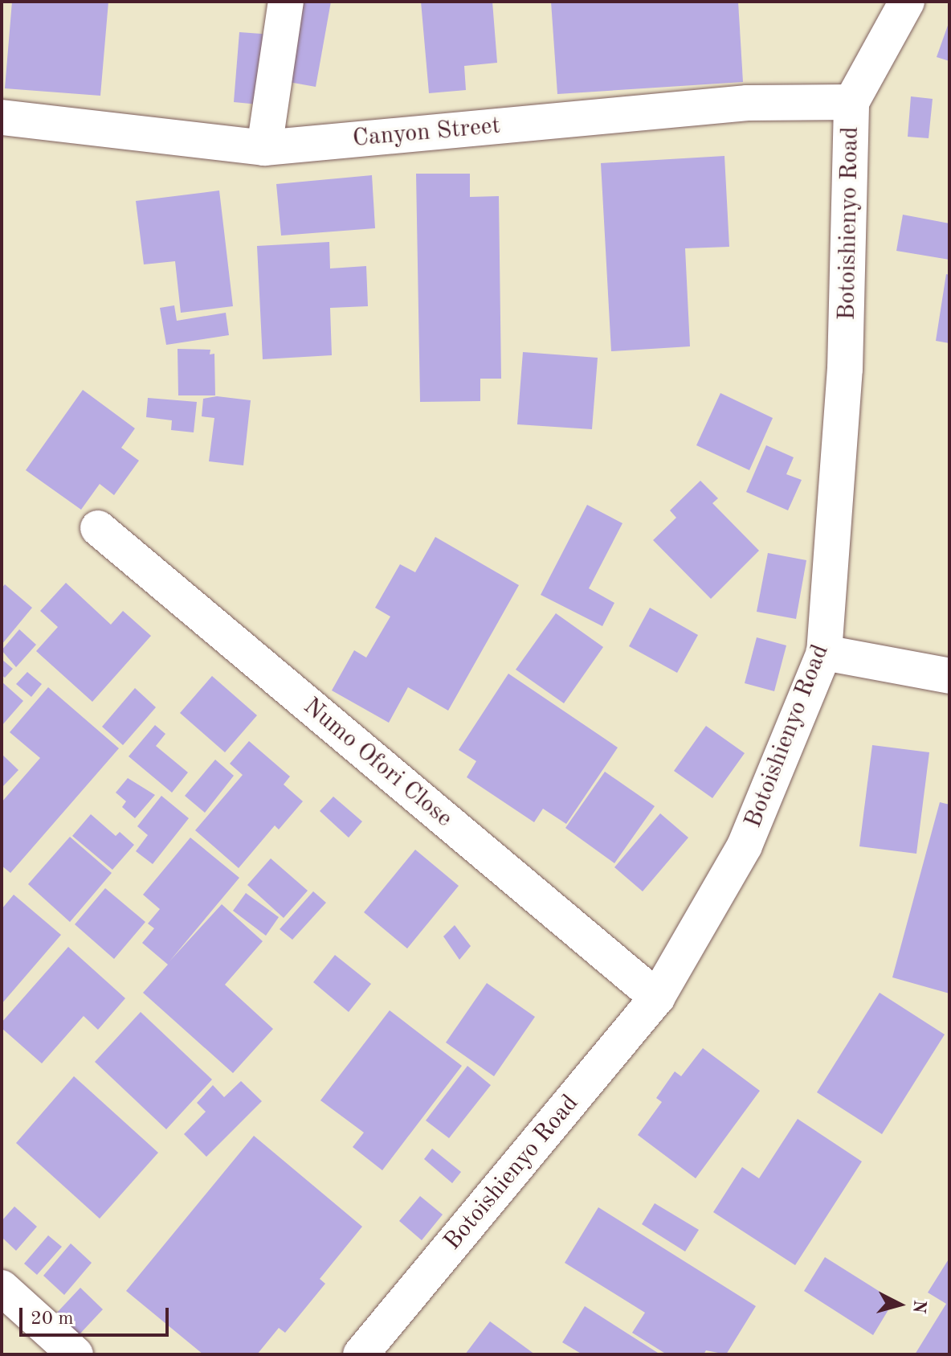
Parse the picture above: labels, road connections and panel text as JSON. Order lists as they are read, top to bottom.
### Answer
{
  "streets": {
    "street": ["Canyon Street", "Botoishienyo Road", "Numo Ofori Close"]
  },
  "crossings": [
    ["Canyon Street", "Botoishienyo Road"],
    ["Botoishienyo Road", "Numo Ofori Close"]
  ],
  "scale_bar": "20 m",
  "north": "right"
}
